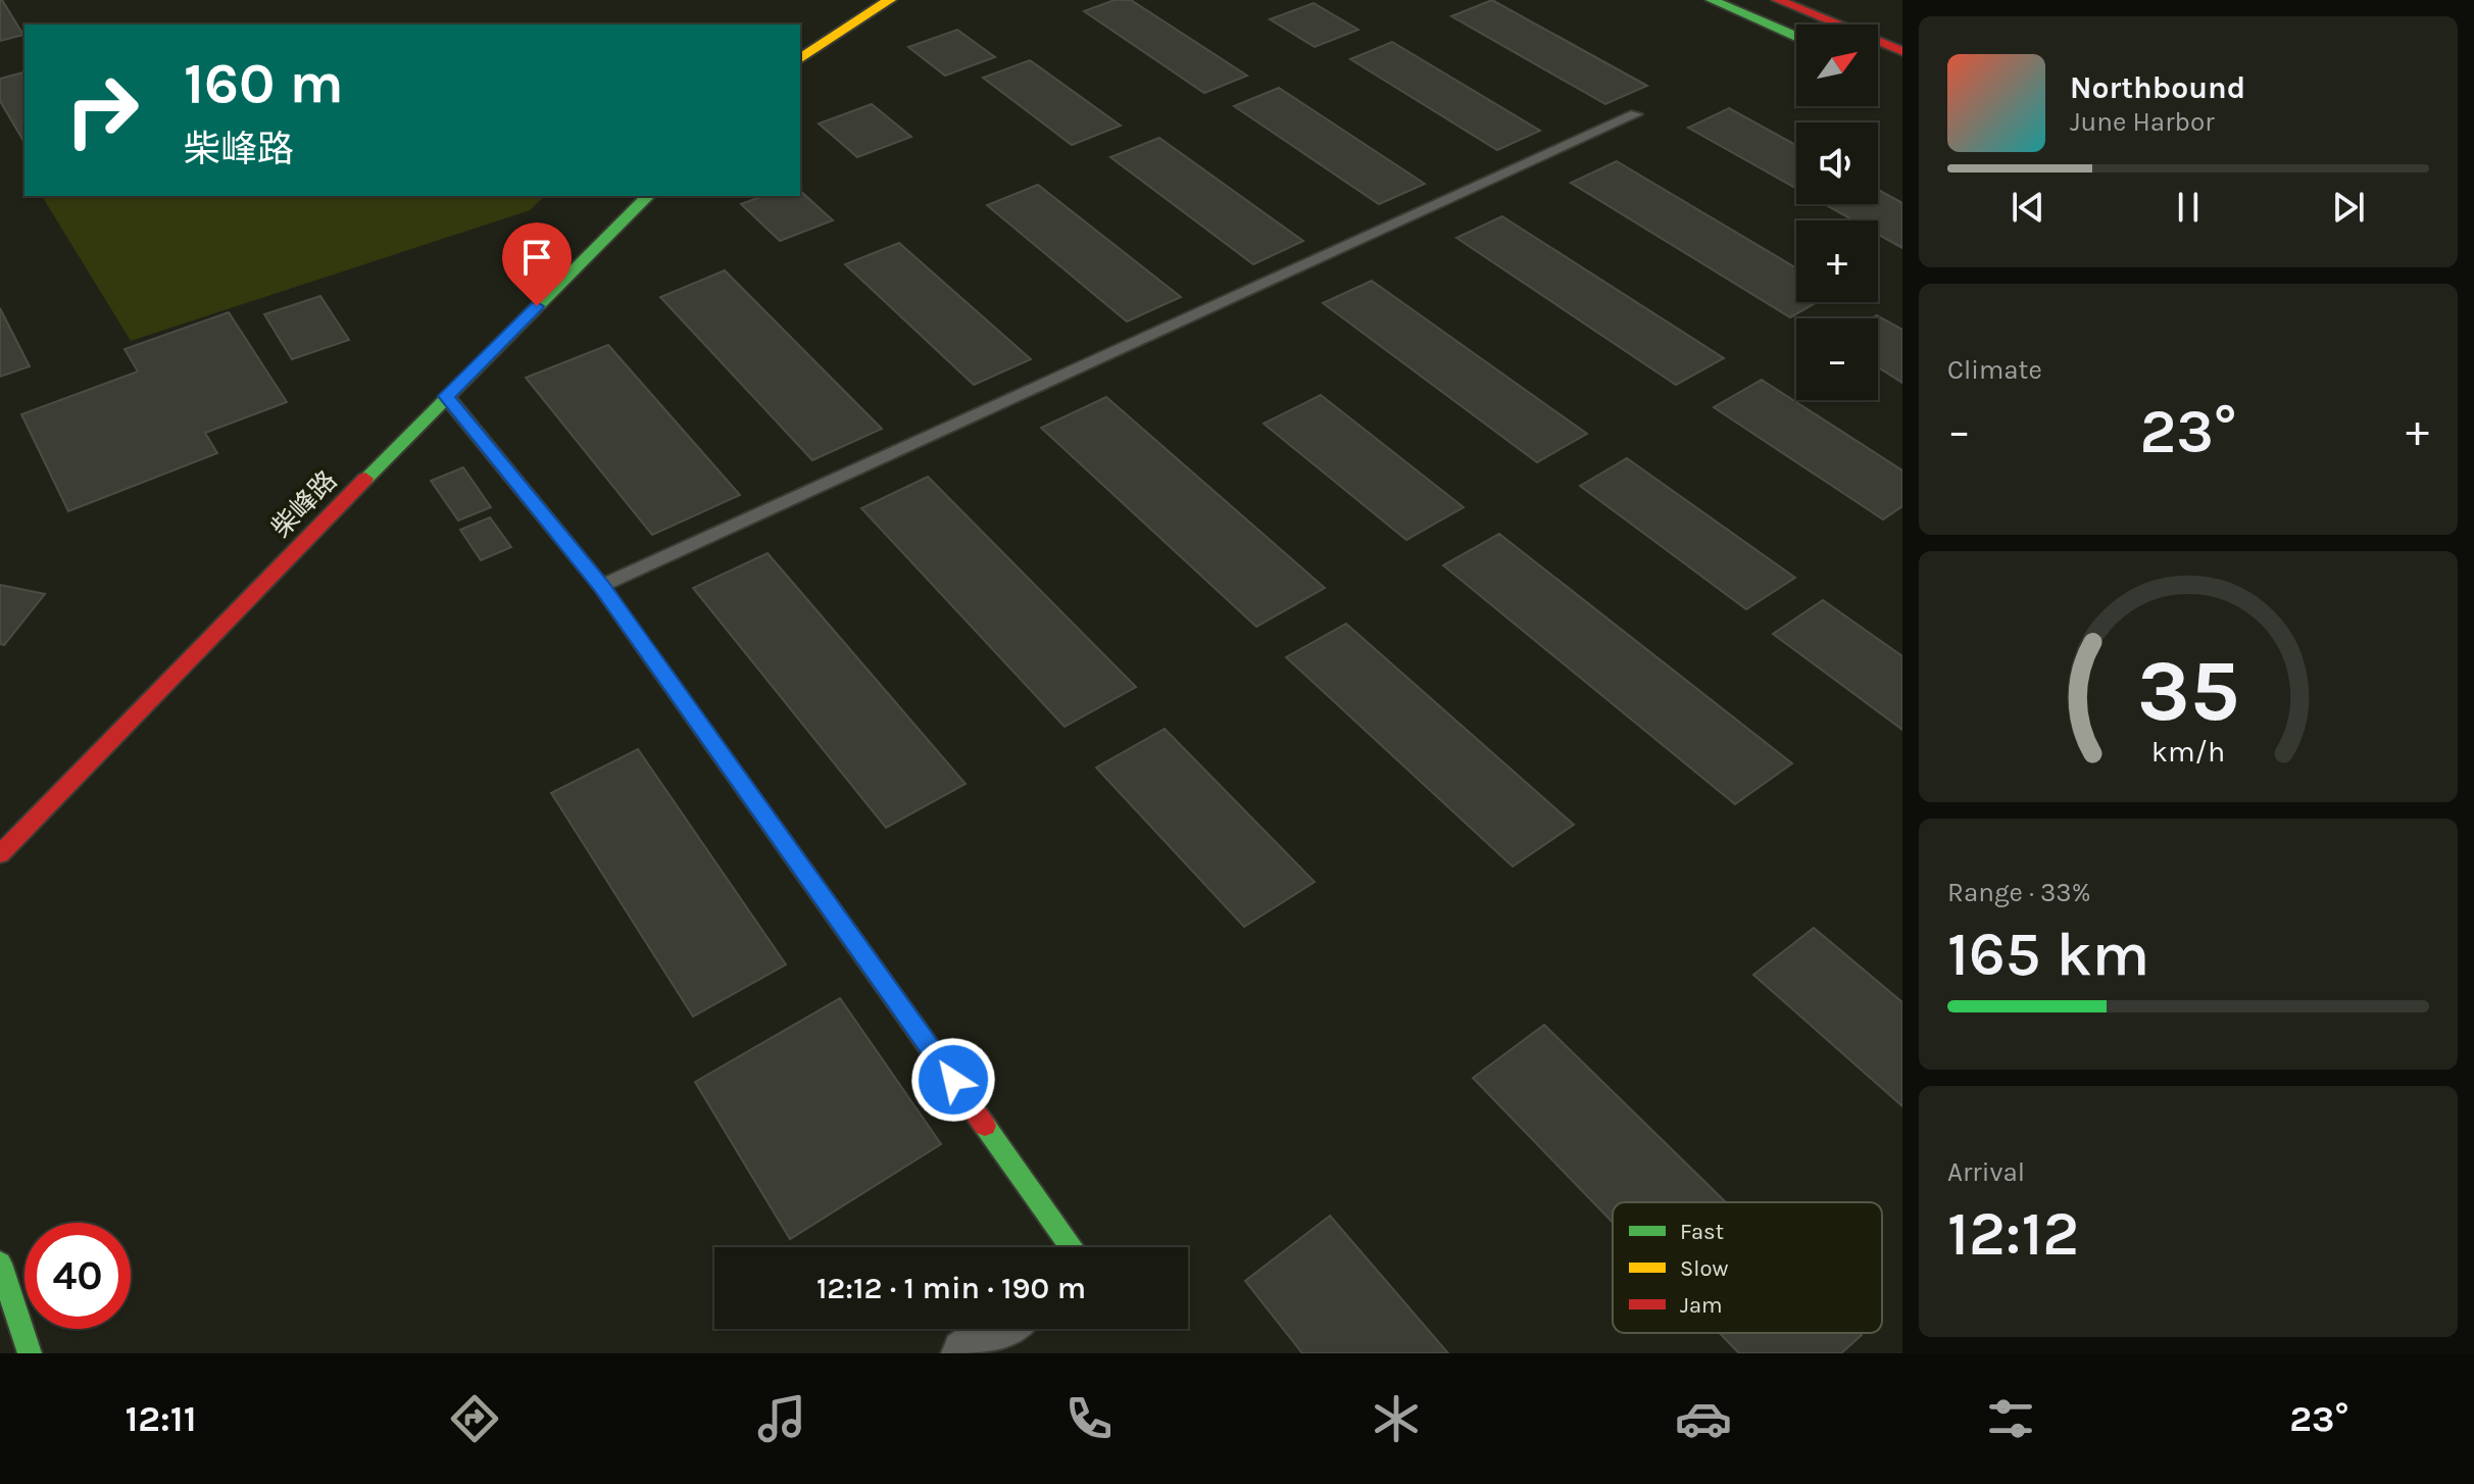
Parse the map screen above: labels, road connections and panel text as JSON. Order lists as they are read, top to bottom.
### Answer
{
  "streets": {
    "street": ["柴峰路"]
  },
  "legend": ["Fast", "Slow", "Jam"],
  "north": "top right",
  "page": {
    "map_buttons": ["+", "−"],
    "turn": ["160 m", "柴峰路"],
    "song": ["Northbound", "June Harbor"],
    "tile": [
      "Climate",
      ["Range · 33%", "165 km"],
      ["Arrival", "12:12"]
    ],
    "heat": ["−", "23°", "+"],
    "limit": "40",
    "trip": "12:12 · 1 min · 190 m",
    "tabs": ["12:11", "23°"],
    "gauge": ["35", "km/h"]
  }
}
